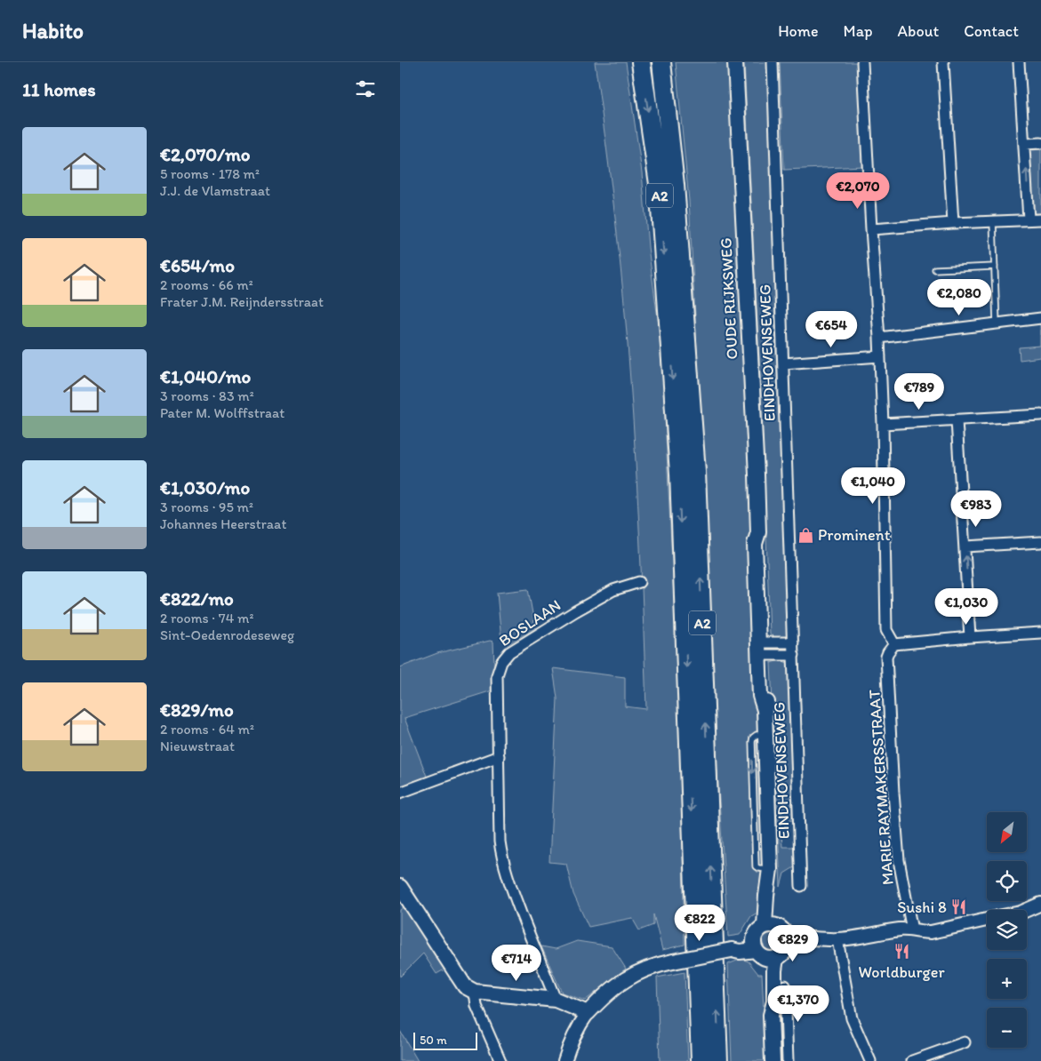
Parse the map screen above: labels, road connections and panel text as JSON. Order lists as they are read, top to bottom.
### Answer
{
  "streets": {
    "highway": ["A2"],
    "main road": ["OUDE RIJKSWEG"],
    "street": ["EINDHOVENSEWEG", "BOSLAAN", "MARIE RAYMAKERSSTRAAT"]
  },
  "places": {
    "shop": ["Prominent"],
    "restaurant": ["Sushi 8", "Worldburger"]
  },
  "scale_bar": "50 m",
  "north": "bottom left",
  "page": {
    "header": "Habito",
    "nav": [
      "Home",
      "Map",
      "About",
      "Contact"
    ],
    "heading": "11 homes",
    "list": [
      {
        "name": "€2,070/mo",
        "note": "5 rooms · 178 m² · J.J. de Vlamstraat"
      },
      {
        "name": "€654/mo",
        "note": "2 rooms · 66 m² · Frater J.M. Reijndersstraat"
      },
      {
        "name": "€1,040/mo",
        "note": "3 rooms · 83 m² · Pater M. Wolffstraat"
      },
      {
        "name": "€1,030/mo",
        "note": "3 rooms · 95 m² · Johannes Heerstraat"
      },
      {
        "name": "€822/mo",
        "note": "2 rooms · 74 m² · Sint-Oedenrodeseweg"
      },
      {
        "name": "€829/mo",
        "note": "2 rooms · 64 m² · Nieuwstraat"
      }
    ],
    "price": [
      "€2,070",
      "€2,080",
      "€654",
      "€789",
      "€1,040",
      "€983",
      "€1,030",
      "€822",
      "€829",
      "€714",
      "€1,370"
    ],
    "map_buttons": ["+", "−"],
    "scale": "50 m"
  }
}
